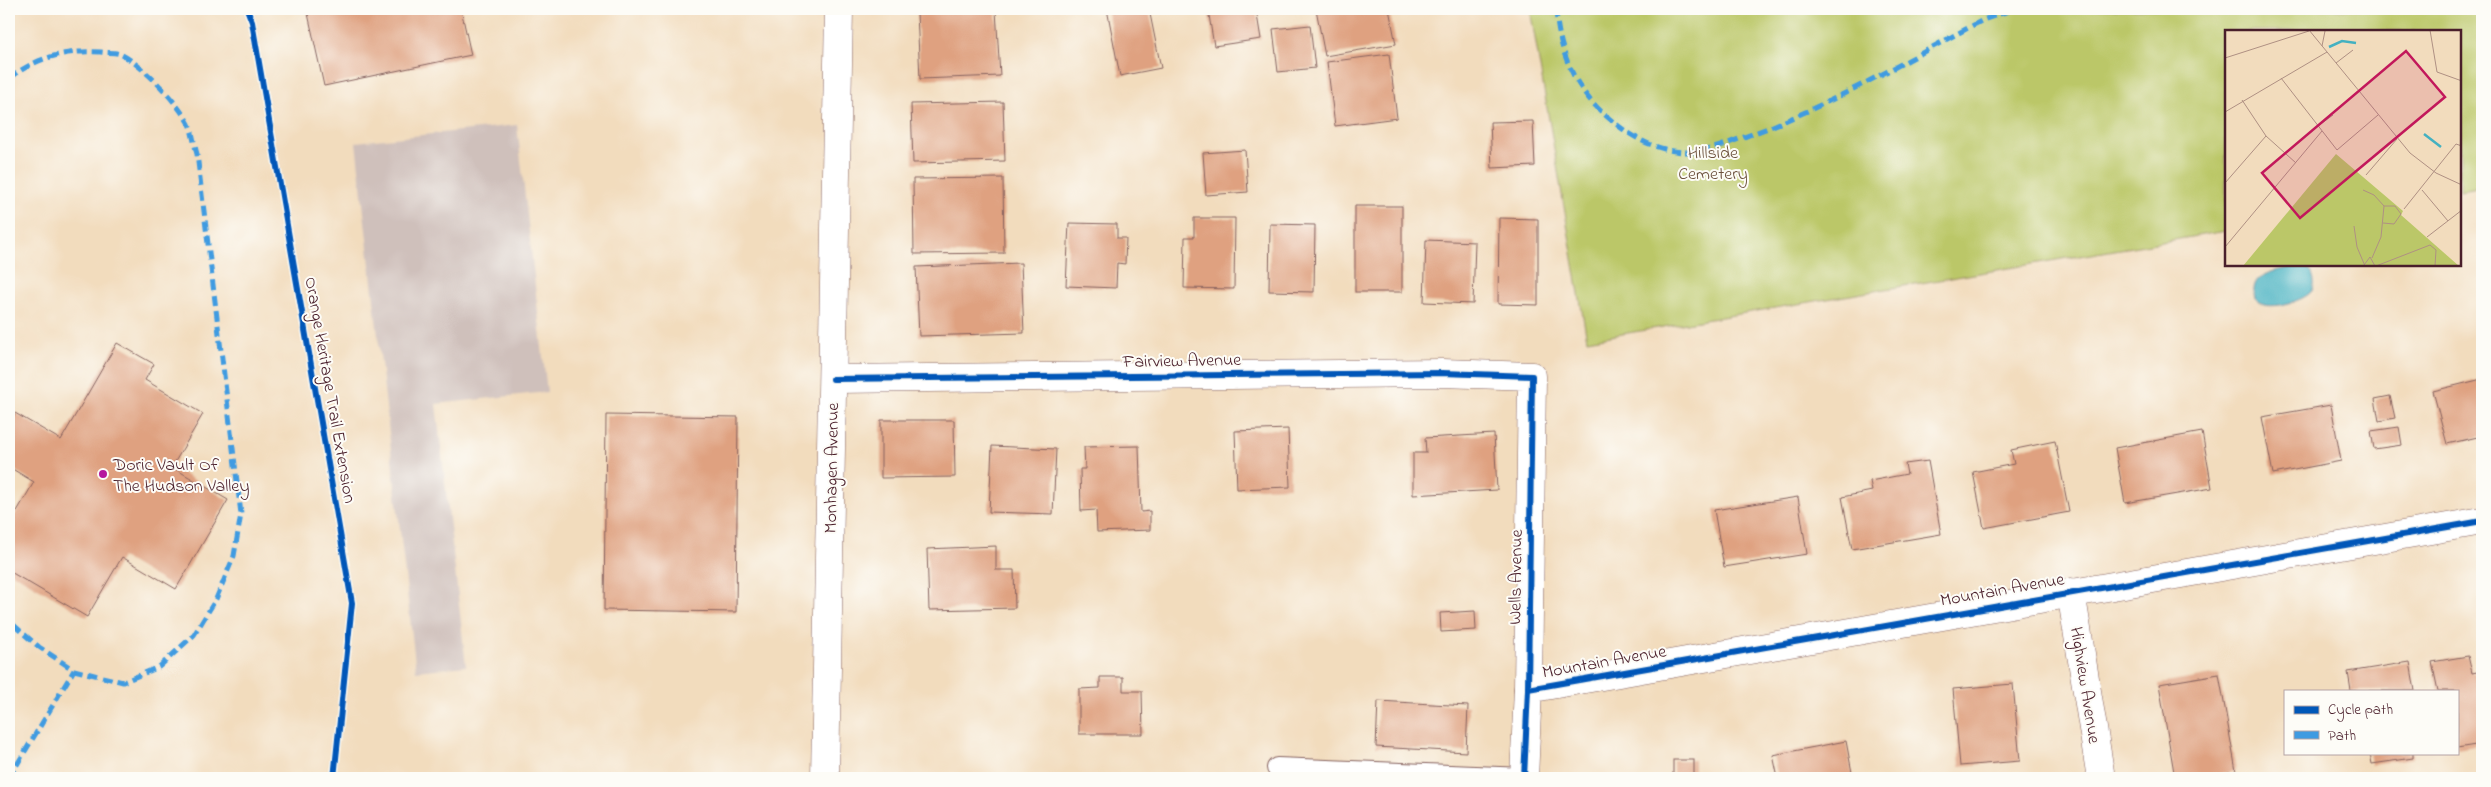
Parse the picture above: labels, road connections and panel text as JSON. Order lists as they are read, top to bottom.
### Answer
{
  "streets": {
    "street": [
      "Fairview Avenue",
      "Monhagen Avenue",
      "Wells Avenue",
      "Mountain Avenue",
      "Highview Avenue"
    ],
    "cycle path": ["Orange Heritage Trail Extension"]
  },
  "crossings": [
    ["Fairview Avenue", "Monhagen Avenue"],
    ["Fairview Avenue", "Wells Avenue"],
    ["Wells Avenue", "Mountain Avenue"],
    ["Mountain Avenue", "Highview Avenue"]
  ],
  "parks": ["Hillside Cemetery"],
  "places": ["Doric Vault Of The Hudson Valley"],
  "legend": ["Cycle path", "Path"]
}
